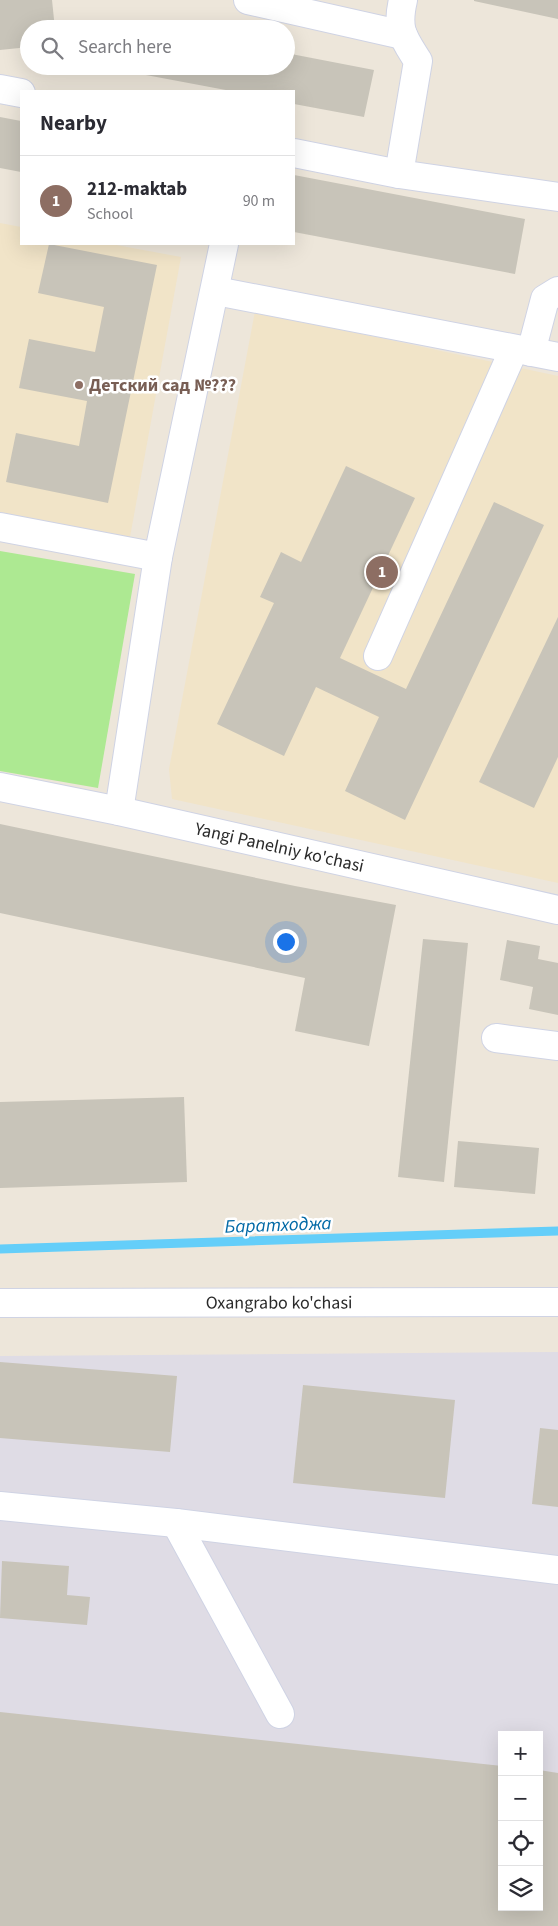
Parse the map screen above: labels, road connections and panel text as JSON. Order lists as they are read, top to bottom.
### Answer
{
  "streets": {
    "street": ["Yangi Panelniy ko'chasi", "Oxangrabo ko'chasi"]
  },
  "water": ["Баратходжа"],
  "places": ["Детский сад №???"],
  "page": {
    "search": "Search here",
    "heading": "Nearby",
    "list": [
      {
        "mark": "1",
        "name": "212-maktab",
        "note": "School",
        "value": "90 m"
      }
    ],
    "pins": "1",
    "map_buttons": ["+", "−"]
  }
}
